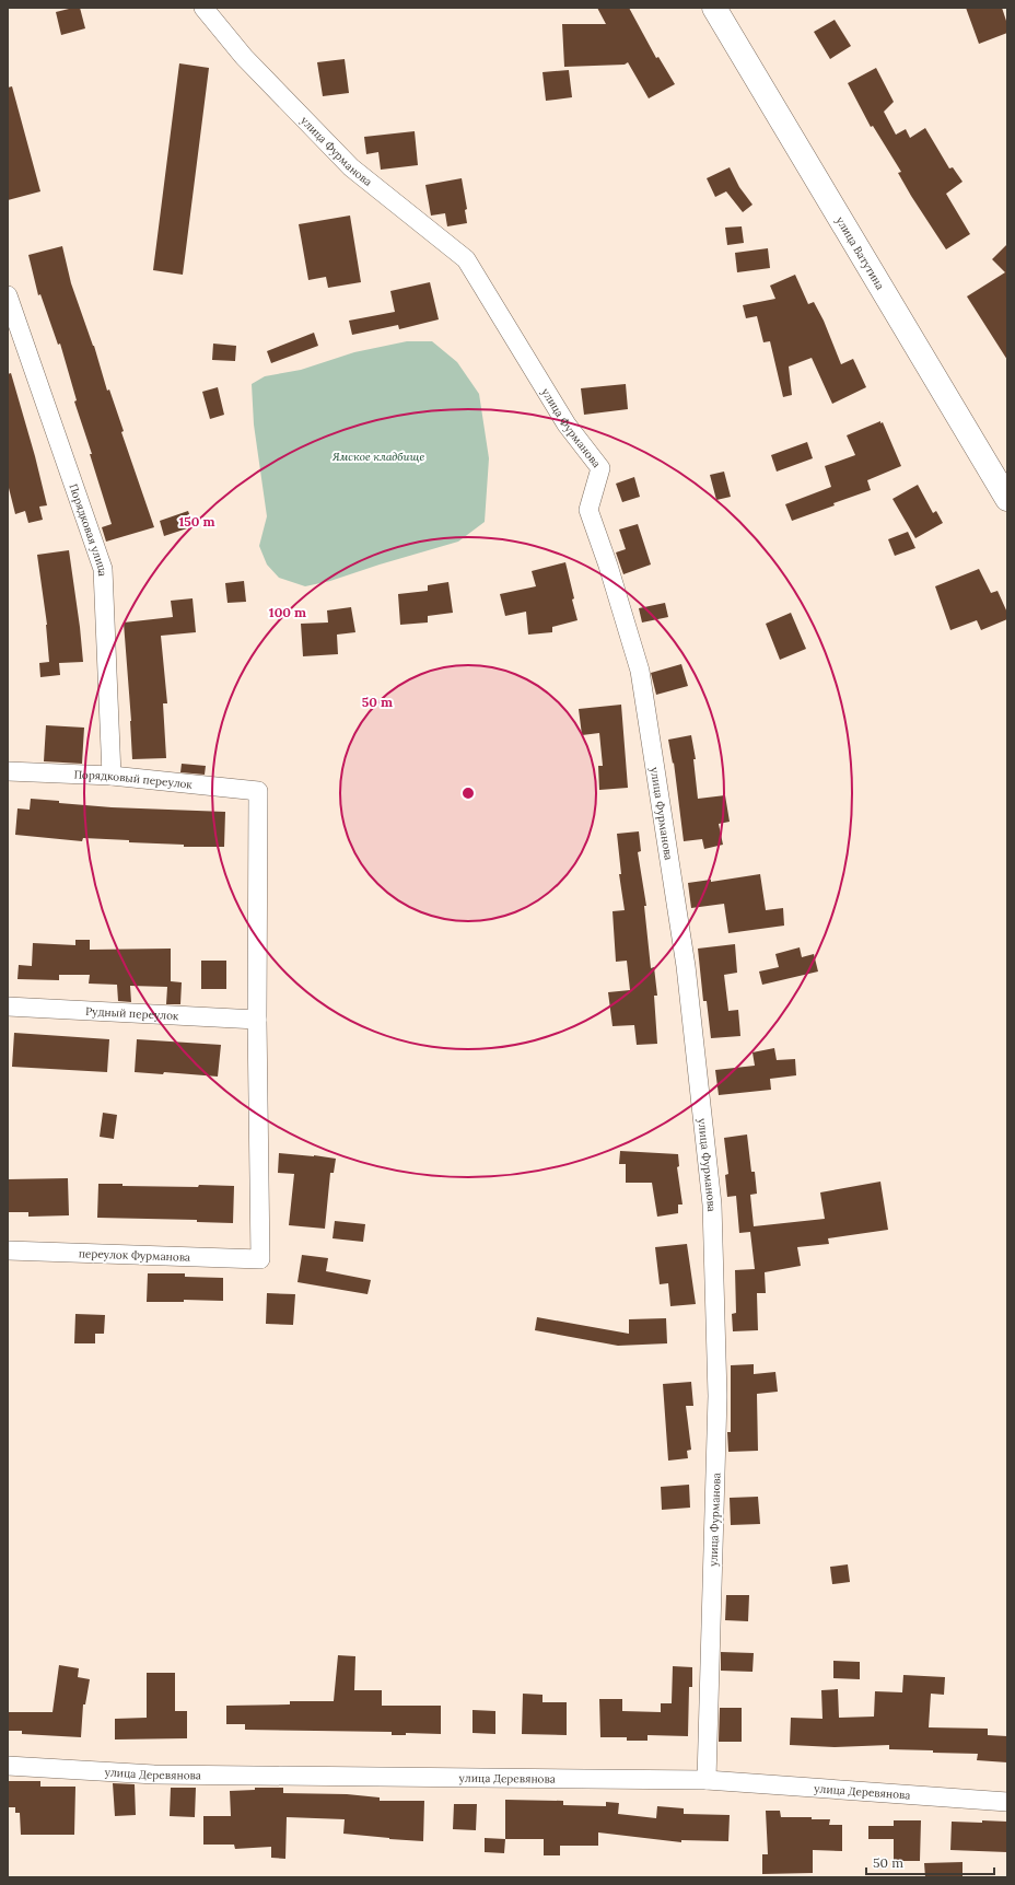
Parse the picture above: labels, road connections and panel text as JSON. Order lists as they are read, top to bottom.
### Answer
{
  "streets": {
    "main road": ["улица Ватутина"],
    "street": [
      "улица Фурманова",
      "Порядковая улица",
      "Порядковый переулок",
      "Рудный переулок",
      "переулок Фурманова",
      "улица Деревянова"
    ]
  },
  "crossings": [
    ["улица Фурманова", "улица Деревянова"],
    ["Порядковая улица", "Порядковый переулок"],
    ["Порядковый переулок", "Рудный переулок"],
    ["Порядковый переулок", "переулок Фурманова"],
    ["Рудный переулок", "переулок Фурманова"]
  ],
  "parks": ["Ямское кладбище"],
  "scale_bar": "50 m",
  "rings": ["150 m", "100 m", "50 m"]
}
